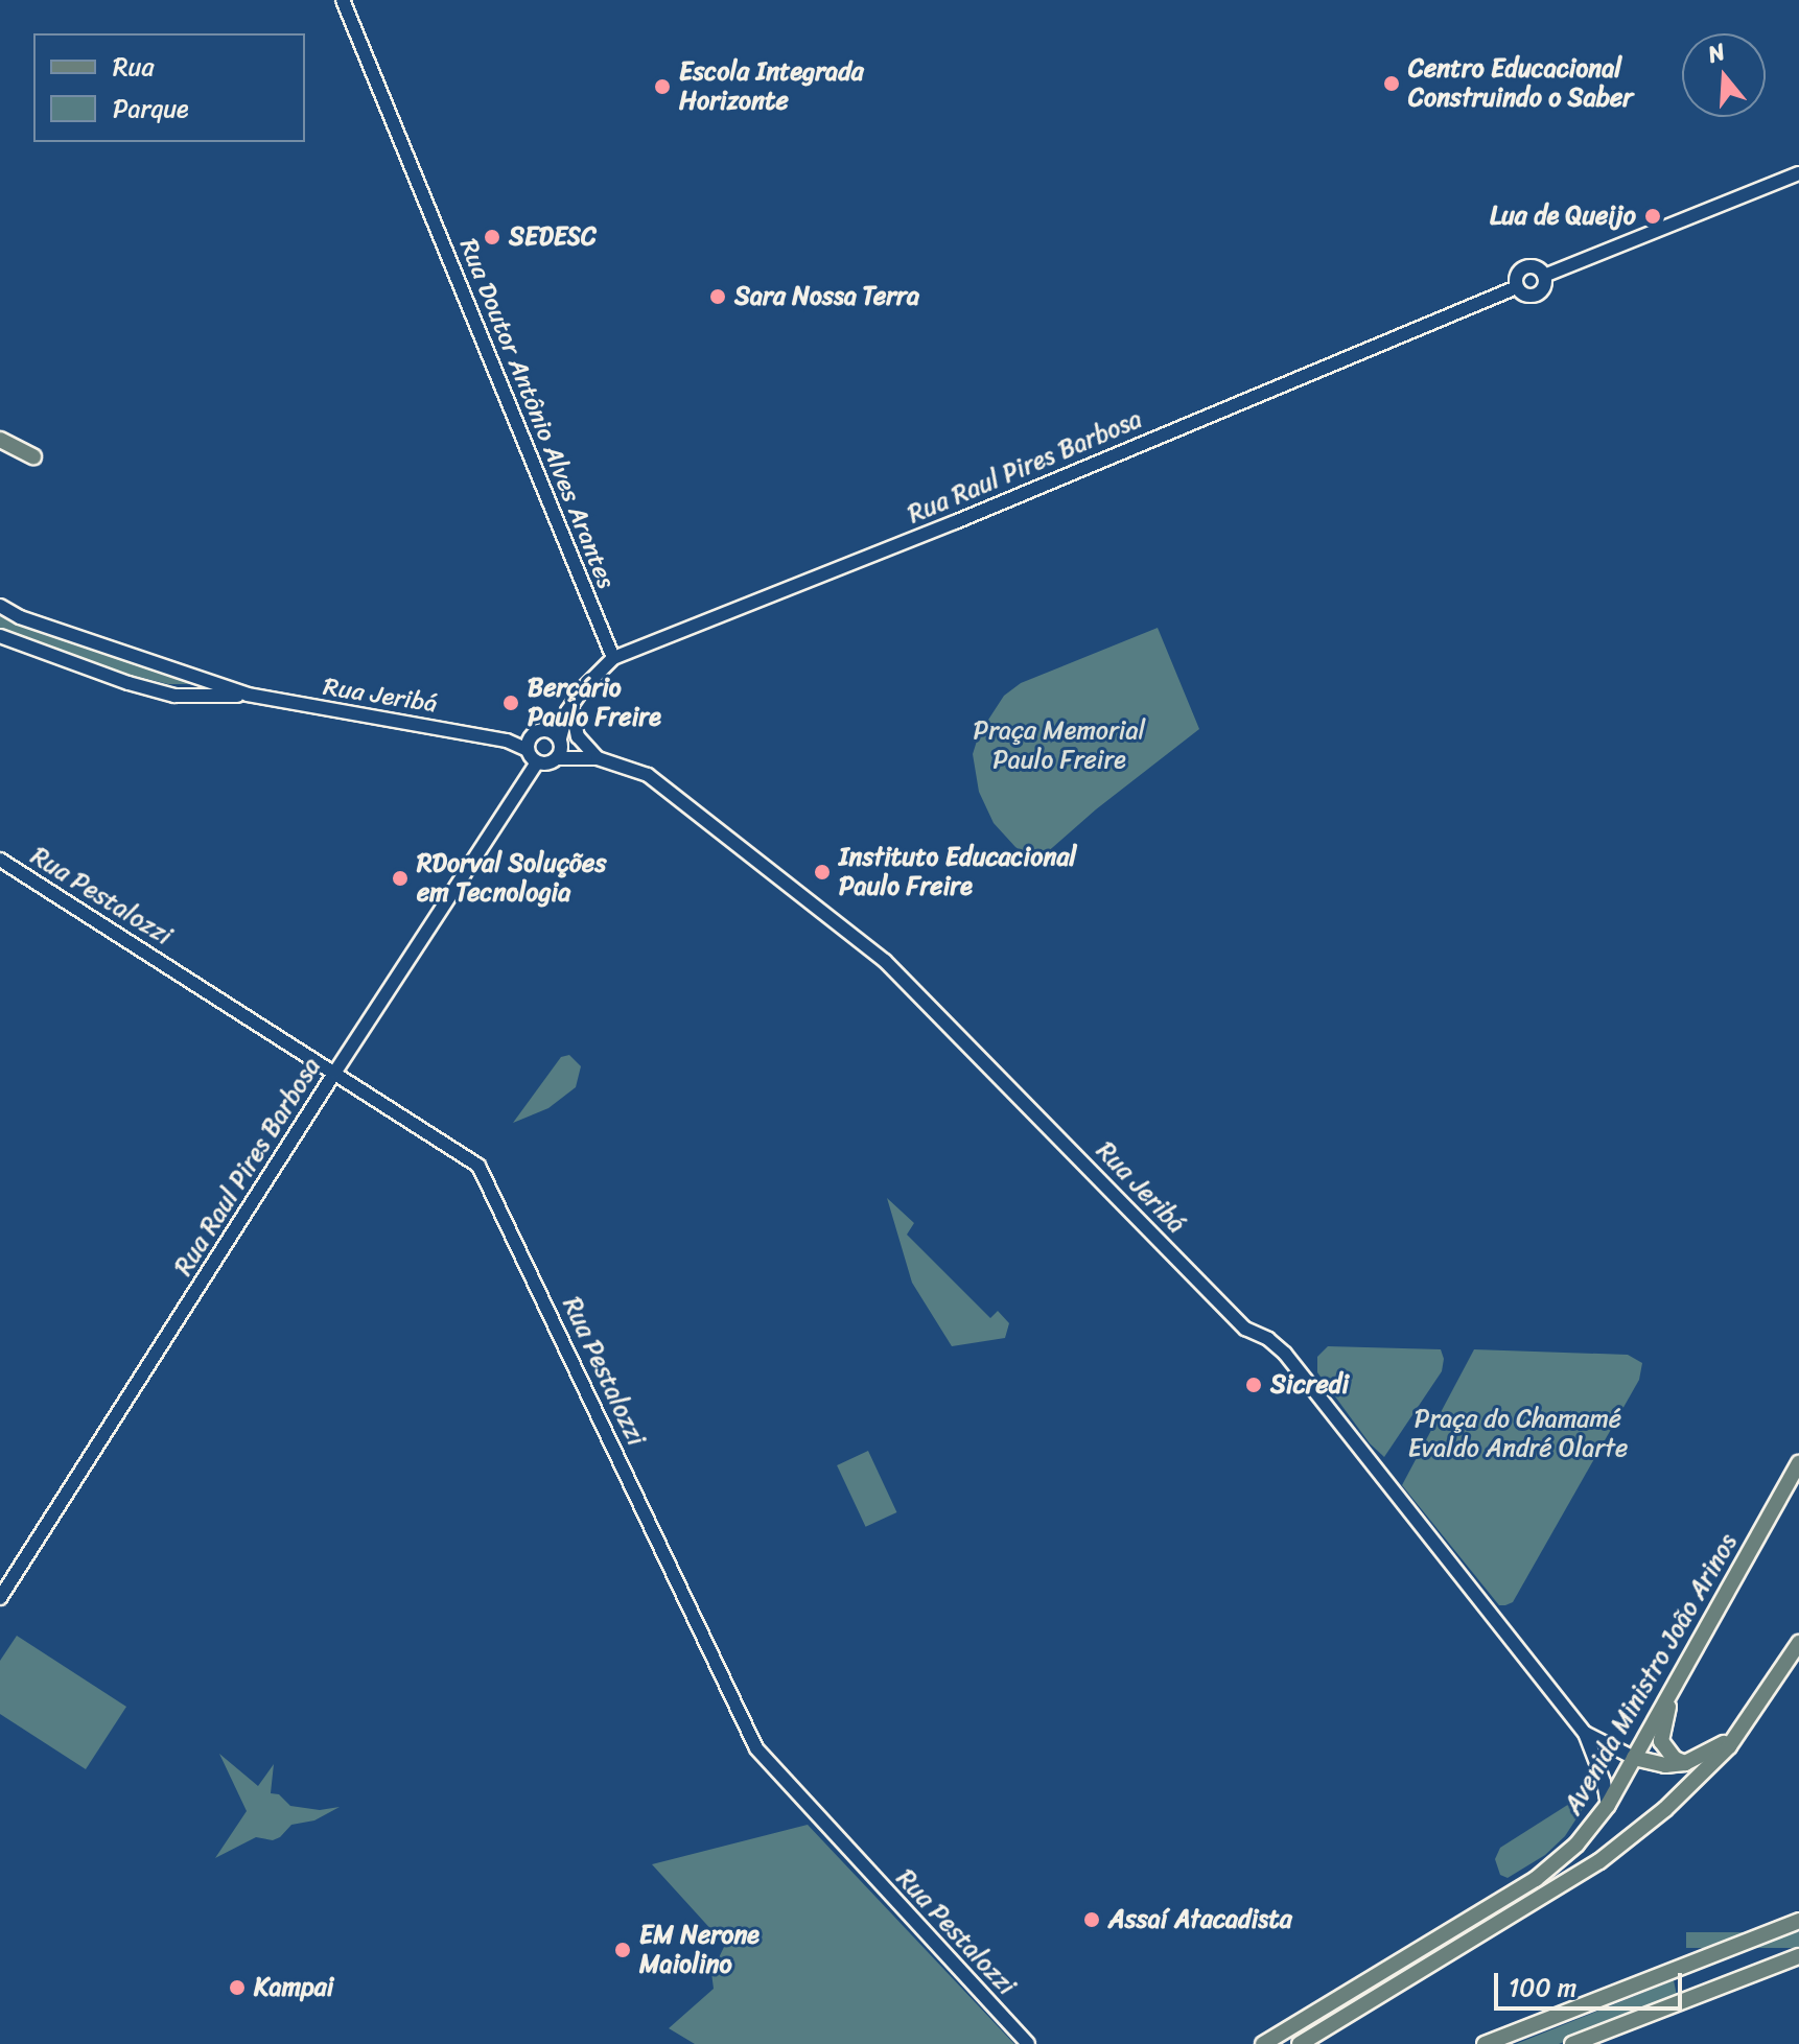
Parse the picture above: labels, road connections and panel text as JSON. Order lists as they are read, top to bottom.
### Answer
{
  "streets": {
    "main road": ["Avenida Ministro João Arinos"],
    "street": [
      "Rua Doutor Antônio Alves Arantes",
      "Rua Raul Pires Barbosa",
      "Rua Jeribá",
      "Rua Pestalozzi"
    ]
  },
  "crossings": [
    ["Rua Doutor Antônio Alves Arantes", "Rua Raul Pires Barbosa"],
    ["Rua Raul Pires Barbosa", "Rua Jeribá"],
    ["Rua Raul Pires Barbosa", "Rua Pestalozzi"]
  ],
  "parks": ["Praça Memorial Paulo Freire", "Praça do Chamamé Evaldo André Olarte"],
  "places": [
    "Centro Educacional Construindo o Saber",
    "Escola Integrada Horizonte",
    "Lua de Queijo",
    "SEDESC",
    "Sara Nossa Terra",
    "Berçário Paulo Freire",
    "Instituto Educacional Paulo Freire",
    "RDorval Soluções em Tecnologia",
    "Sicredi",
    "Assaí Atacadista",
    "EM Nerone Maiolino",
    "Kampai"
  ],
  "legend": ["Rua", "Parque"],
  "scale_bar": "100 m",
  "north": "top"
}
